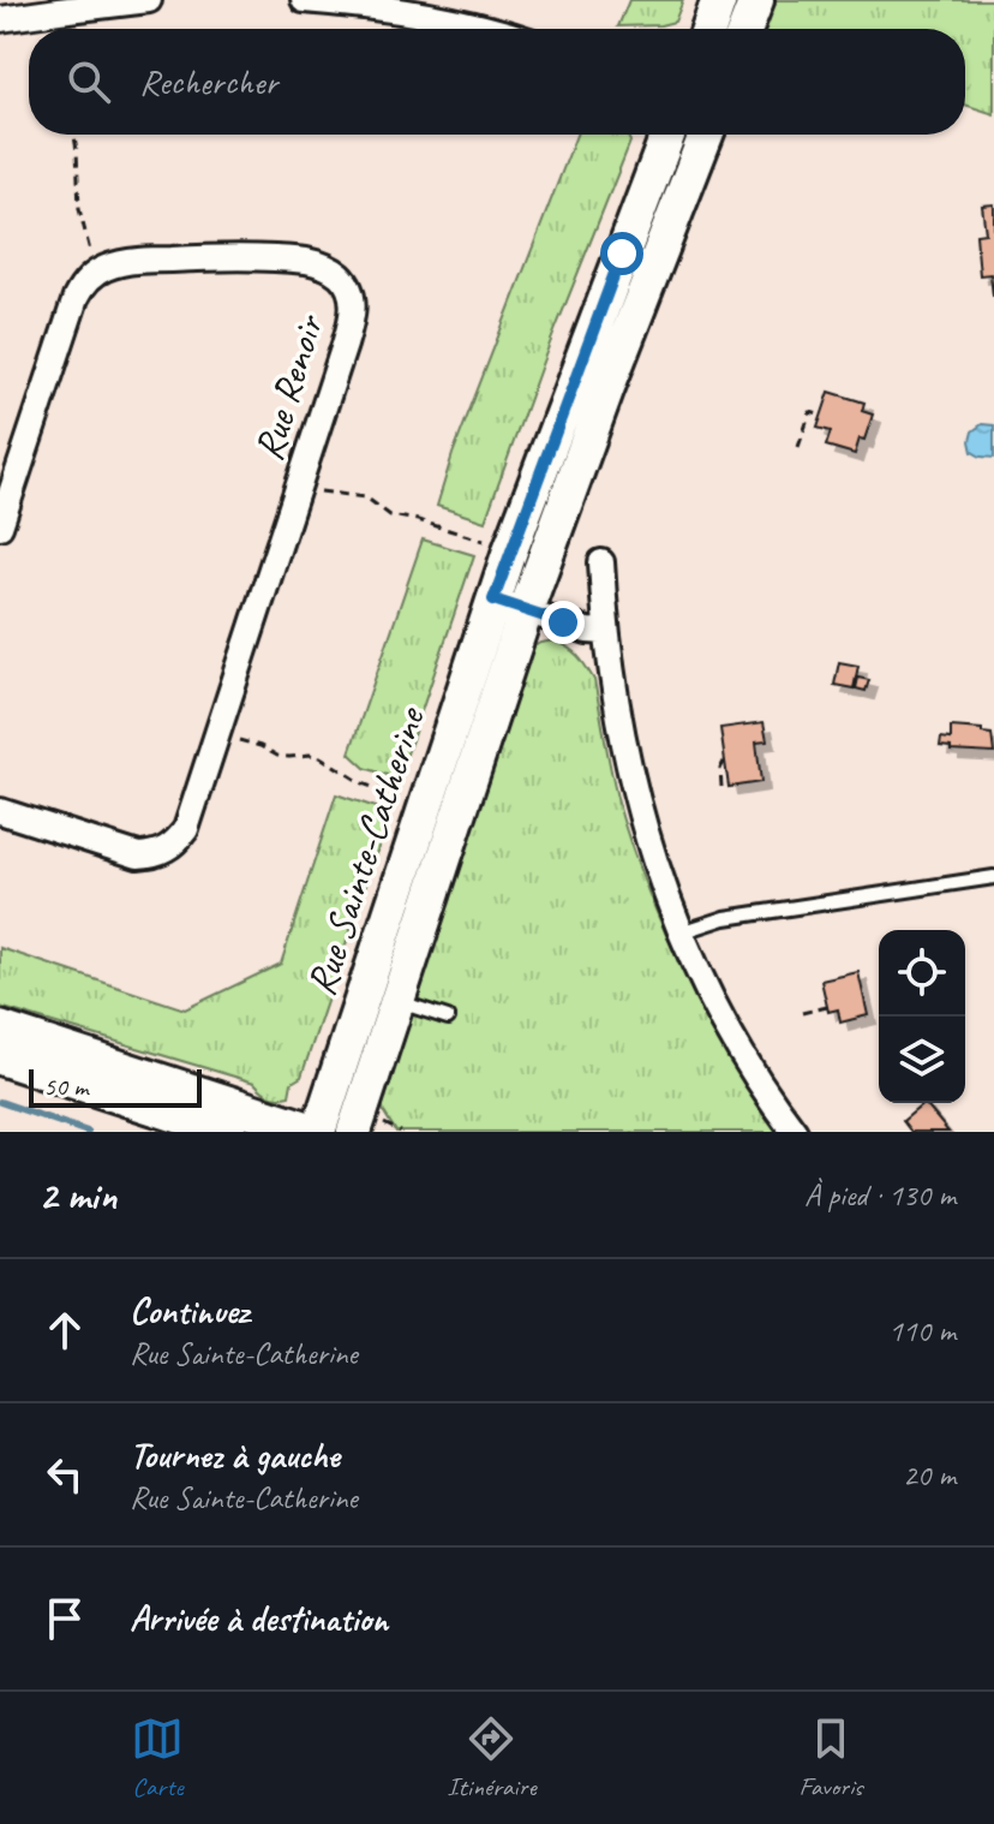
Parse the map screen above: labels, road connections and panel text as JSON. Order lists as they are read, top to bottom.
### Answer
{
  "streets": {
    "street": ["Rue Renoir", "Rue Sainte-Catherine"]
  },
  "scale_bar": "50 m",
  "page": {
    "search": "Rechercher",
    "scale": "50 m",
    "heading": ["2 min", "À pied · 130 m"],
    "list": [
      ["Continuez", "Rue Sainte-Catherine", "110 m"],
      ["Tournez à gauche", "Rue Sainte-Catherine", "20 m"],
      "Arrivée à destination"
    ],
    "nav": ["Carte", "Itinéraire", "Favoris"]
  }
}
